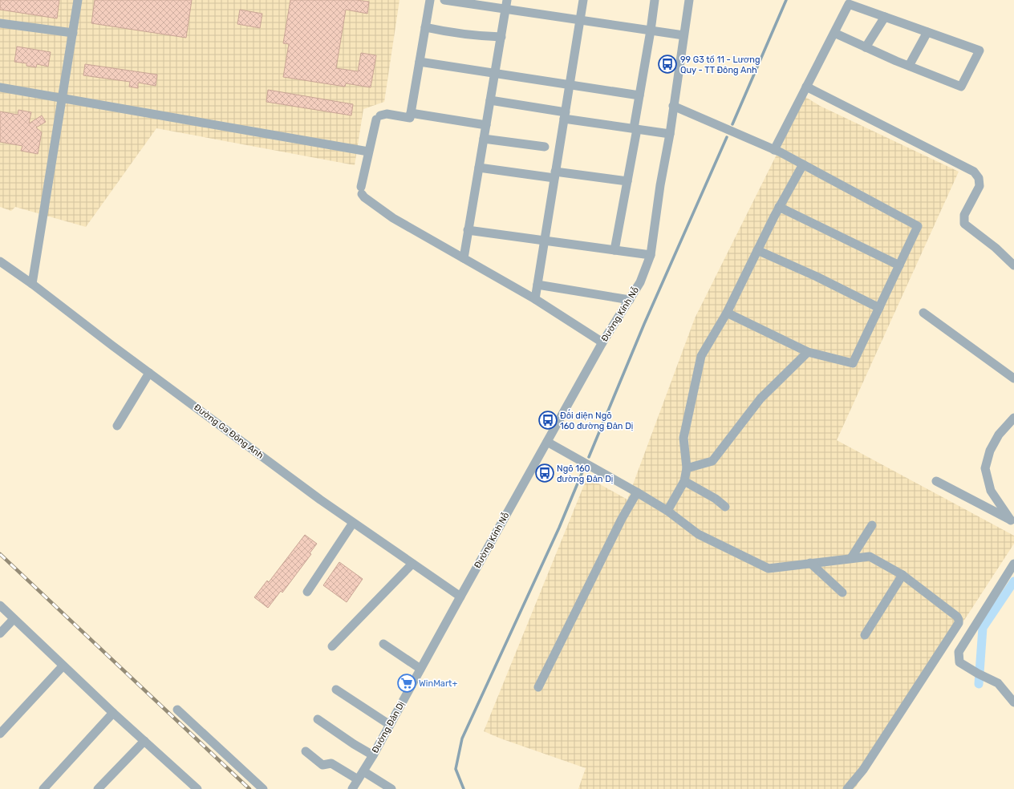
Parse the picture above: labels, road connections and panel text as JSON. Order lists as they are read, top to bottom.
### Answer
{
  "streets": {
    "street": ["Đường Kính Nỗ", "Đường Ga Đông Anh", "Đường Đản Dị"]
  },
  "crossings": [
    ["Đường Kính Nỗ", "Đường Ga Đông Anh"],
    ["Đường Kính Nỗ", "Đường Đản Dị"],
    ["Đường Ga Đông Anh", "Đường Đản Dị"]
  ],
  "places": {
    "bus stop": ["99 G3 tổ 11 - Lương Quy - TT Đông Anh", "Đối diện Ngõ 160 đường Đản Dị", "Ngõ 160 đường Đản Dị"],
    "supermarket": ["WinMart+"]
  }
}
